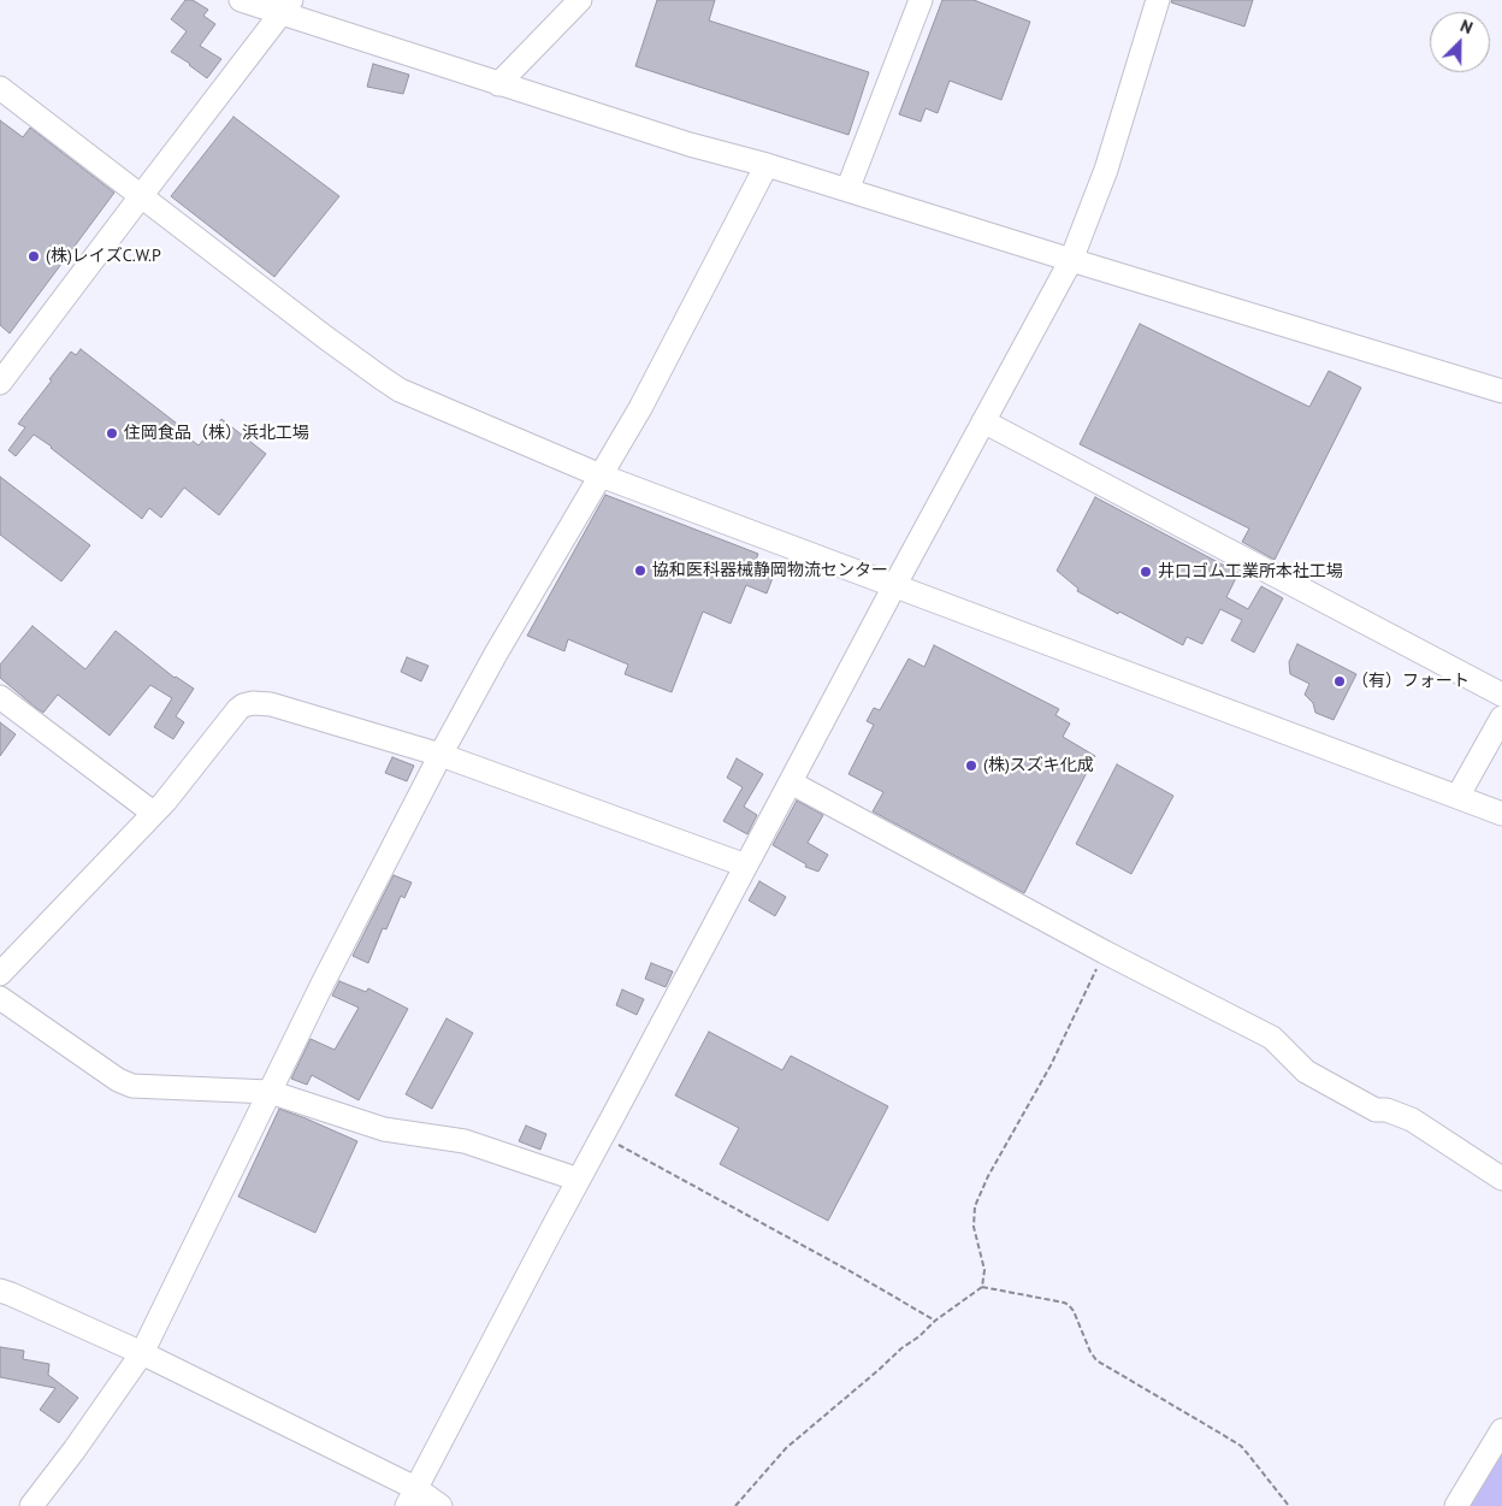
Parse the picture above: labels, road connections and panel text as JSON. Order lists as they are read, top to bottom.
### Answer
{
  "places": [
    "(株)レイズC.W.P",
    "住岡食品（株）浜北工場",
    "協和医科器械静岡物流センター",
    "井口ゴム工業所本社工場",
    "（有）フォート",
    "(株)スズキ化成"
  ],
  "north": "top right"
}
